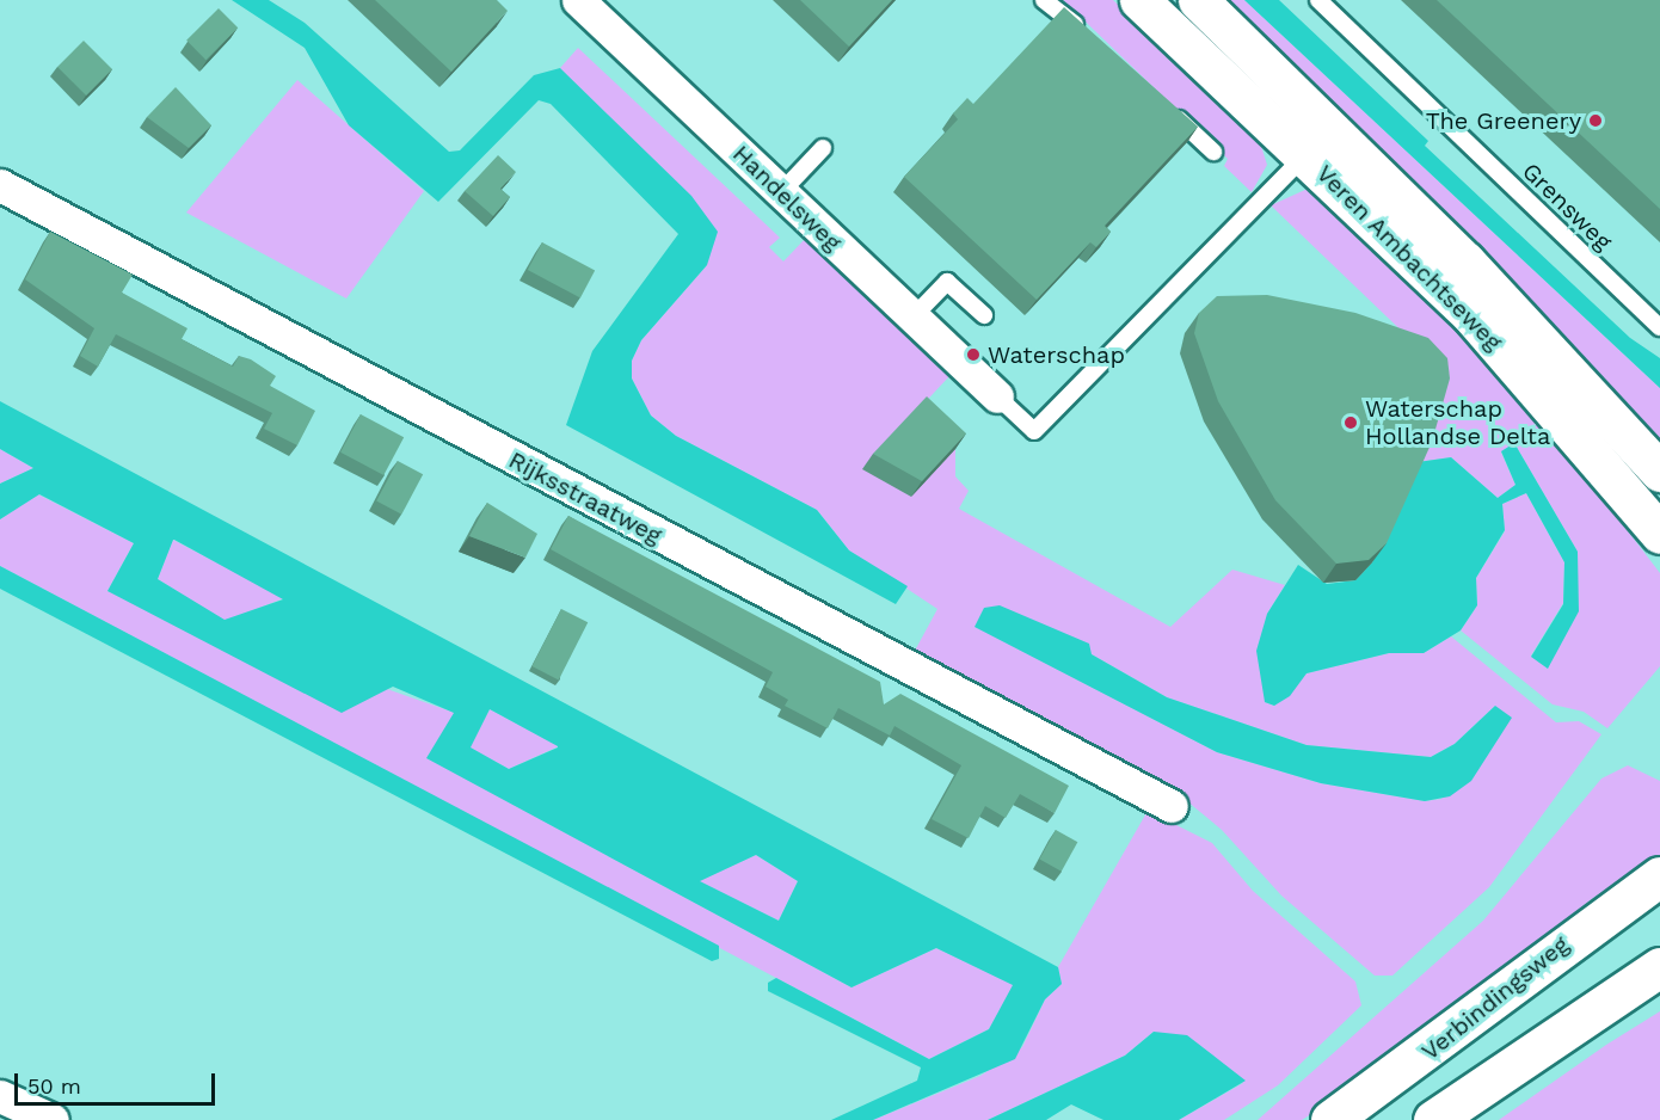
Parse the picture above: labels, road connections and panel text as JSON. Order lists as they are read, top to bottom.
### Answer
{
  "streets": {
    "main road": ["Veren Ambachtseweg", "Verbindingsweg"],
    "street": ["Handelsweg", "Rijksstraatweg"],
    "lane": ["Grensweg"]
  },
  "places": ["The Greenery", "Waterschap", "Waterschap Hollandse Delta"],
  "scale_bar": "50 m"
}
